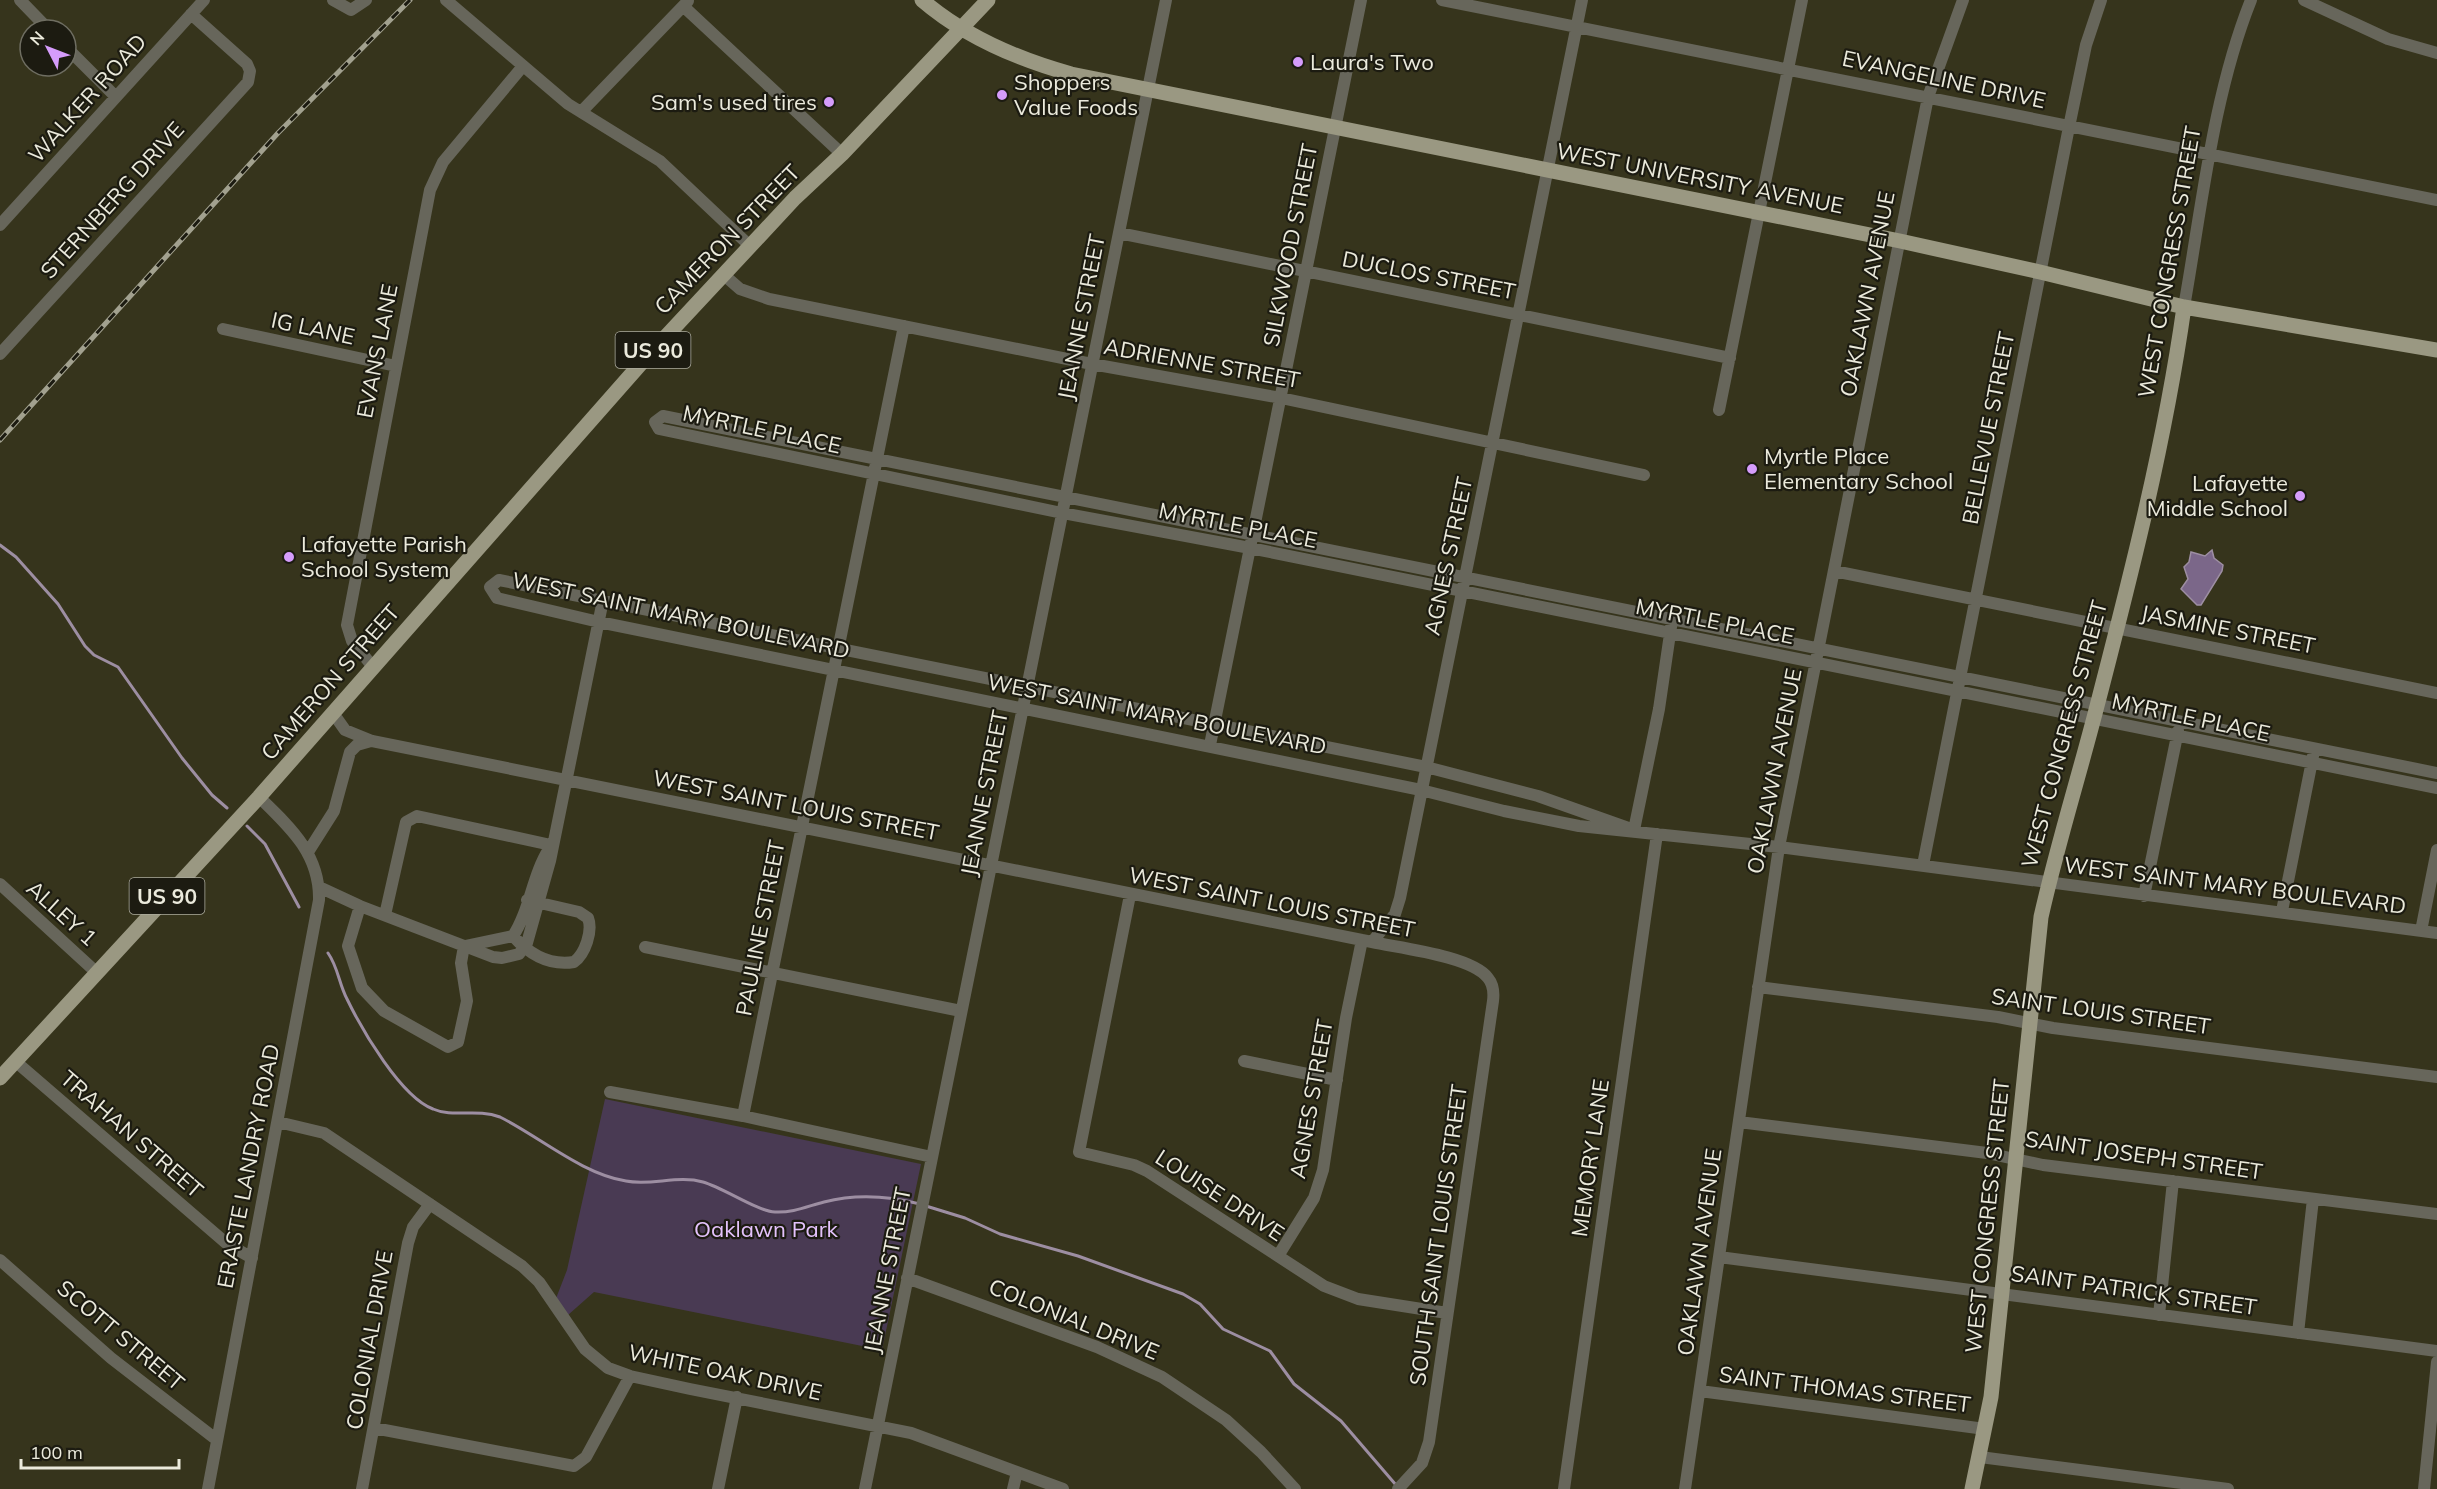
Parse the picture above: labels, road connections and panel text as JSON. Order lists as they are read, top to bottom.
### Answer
{
  "streets": {
    "main road": [
      "WEST UNIVERSITY AVENUE",
      "CAMERON STREET",
      "WEST CONGRESS STREET",
      "US 90"
    ],
    "street": [
      "EVANGELINE DRIVE",
      "WALKER ROAD",
      "STERNBERG DRIVE",
      "SILKWOOD STREET",
      "DUCLOS STREET",
      "OAKLAWN AVENUE",
      "JEANNE STREET",
      "IG LANE",
      "EVANS LANE",
      "ADRIENNE STREET",
      "BELLEVUE STREET",
      "MYRTLE PLACE",
      "AGNES STREET",
      "WEST SAINT MARY BOULEVARD",
      "JASMINE STREET",
      "WEST SAINT LOUIS STREET",
      "ALLEY 1",
      "PAULINE STREET",
      "SAINT LOUIS STREET",
      "TRAHAN STREET",
      "SAINT JOSEPH STREET",
      "MEMORY LANE",
      "ERASTE LANDRY ROAD",
      "LOUISE DRIVE",
      "SOUTH SAINT LOUIS STREET",
      "SAINT PATRICK STREET",
      "COLONIAL DRIVE",
      "SCOTT STREET",
      "WHITE OAK DRIVE",
      "SAINT THOMAS STREET"
    ]
  },
  "crossings": [
    ["EVANGELINE DRIVE", "WEST CONGRESS STREET"],
    ["EVANGELINE DRIVE", "OAKLAWN AVENUE"],
    ["EVANGELINE DRIVE", "BELLEVUE STREET"],
    ["EVANGELINE DRIVE", "AGNES STREET"],
    ["WALKER ROAD", "STERNBERG DRIVE"],
    ["WEST UNIVERSITY AVENUE", "CAMERON STREET"],
    ["WEST UNIVERSITY AVENUE", "SILKWOOD STREET"],
    ["WEST UNIVERSITY AVENUE", "WEST CONGRESS STREET"],
    ["WEST UNIVERSITY AVENUE", "OAKLAWN AVENUE"],
    ["WEST UNIVERSITY AVENUE", "JEANNE STREET"],
    ["WEST UNIVERSITY AVENUE", "BELLEVUE STREET"],
    ["WEST UNIVERSITY AVENUE", "AGNES STREET"],
    ["CAMERON STREET", "EVANS LANE"],
    ["CAMERON STREET", "ADRIENNE STREET"],
    ["CAMERON STREET", "ALLEY 1"],
    ["CAMERON STREET", "TRAHAN STREET"],
    ["CAMERON STREET", "ERASTE LANDRY ROAD"],
    ["SILKWOOD STREET", "DUCLOS STREET"],
    ["SILKWOOD STREET", "ADRIENNE STREET"],
    ["SILKWOOD STREET", "MYRTLE PLACE"],
    ["SILKWOOD STREET", "WEST SAINT MARY BOULEVARD"],
    ["WEST CONGRESS STREET", "MYRTLE PLACE"],
    ["WEST CONGRESS STREET", "WEST SAINT MARY BOULEVARD"],
    ["WEST CONGRESS STREET", "JASMINE STREET"],
    ["WEST CONGRESS STREET", "SAINT LOUIS STREET"],
    ["WEST CONGRESS STREET", "SAINT JOSEPH STREET"],
    ["WEST CONGRESS STREET", "SAINT PATRICK STREET"],
    ["WEST CONGRESS STREET", "SAINT THOMAS STREET"],
    ["DUCLOS STREET", "JEANNE STREET"],
    ["DUCLOS STREET", "AGNES STREET"],
    ["OAKLAWN AVENUE", "MYRTLE PLACE"],
    ["OAKLAWN AVENUE", "WEST SAINT MARY BOULEVARD"],
    ["OAKLAWN AVENUE", "JASMINE STREET"],
    ["OAKLAWN AVENUE", "SAINT LOUIS STREET"],
    ["OAKLAWN AVENUE", "SAINT JOSEPH STREET"],
    ["OAKLAWN AVENUE", "SAINT PATRICK STREET"],
    ["OAKLAWN AVENUE", "SAINT THOMAS STREET"],
    ["JEANNE STREET", "ADRIENNE STREET"],
    ["JEANNE STREET", "MYRTLE PLACE"],
    ["JEANNE STREET", "WEST SAINT MARY BOULEVARD"],
    ["JEANNE STREET", "WEST SAINT LOUIS STREET"],
    ["JEANNE STREET", "COLONIAL DRIVE"],
    ["JEANNE STREET", "WHITE OAK DRIVE"],
    ["IG LANE", "EVANS LANE"],
    ["ADRIENNE STREET", "AGNES STREET"],
    ["ADRIENNE STREET", "PAULINE STREET"],
    ["BELLEVUE STREET", "MYRTLE PLACE"],
    ["BELLEVUE STREET", "WEST SAINT MARY BOULEVARD"],
    ["BELLEVUE STREET", "JASMINE STREET"],
    ["MYRTLE PLACE", "AGNES STREET"],
    ["MYRTLE PLACE", "PAULINE STREET"],
    ["AGNES STREET", "WEST SAINT MARY BOULEVARD"],
    ["AGNES STREET", "WEST SAINT LOUIS STREET"],
    ["AGNES STREET", "LOUISE DRIVE"],
    ["WEST SAINT MARY BOULEVARD", "PAULINE STREET"],
    ["WEST SAINT MARY BOULEVARD", "MEMORY LANE"],
    ["WEST SAINT LOUIS STREET", "PAULINE STREET"],
    ["WEST SAINT LOUIS STREET", "LOUISE DRIVE"],
    ["WEST SAINT LOUIS STREET", "SOUTH SAINT LOUIS STREET"],
    ["TRAHAN STREET", "ERASTE LANDRY ROAD"],
    ["ERASTE LANDRY ROAD", "SCOTT STREET"],
    ["ERASTE LANDRY ROAD", "WHITE OAK DRIVE"],
    ["LOUISE DRIVE", "SOUTH SAINT LOUIS STREET"],
    ["COLONIAL DRIVE", "WHITE OAK DRIVE"]
  ],
  "parks": ["Oaklawn Park"],
  "places": [
    "Laura's Two",
    "Shoppers Value Foods",
    "Sam's used tires",
    "Myrtle Place Elementary School",
    "Lafayette Middle School",
    "Lafayette Parish School System"
  ],
  "scale_bar": "100 m",
  "north": "top left"
}
